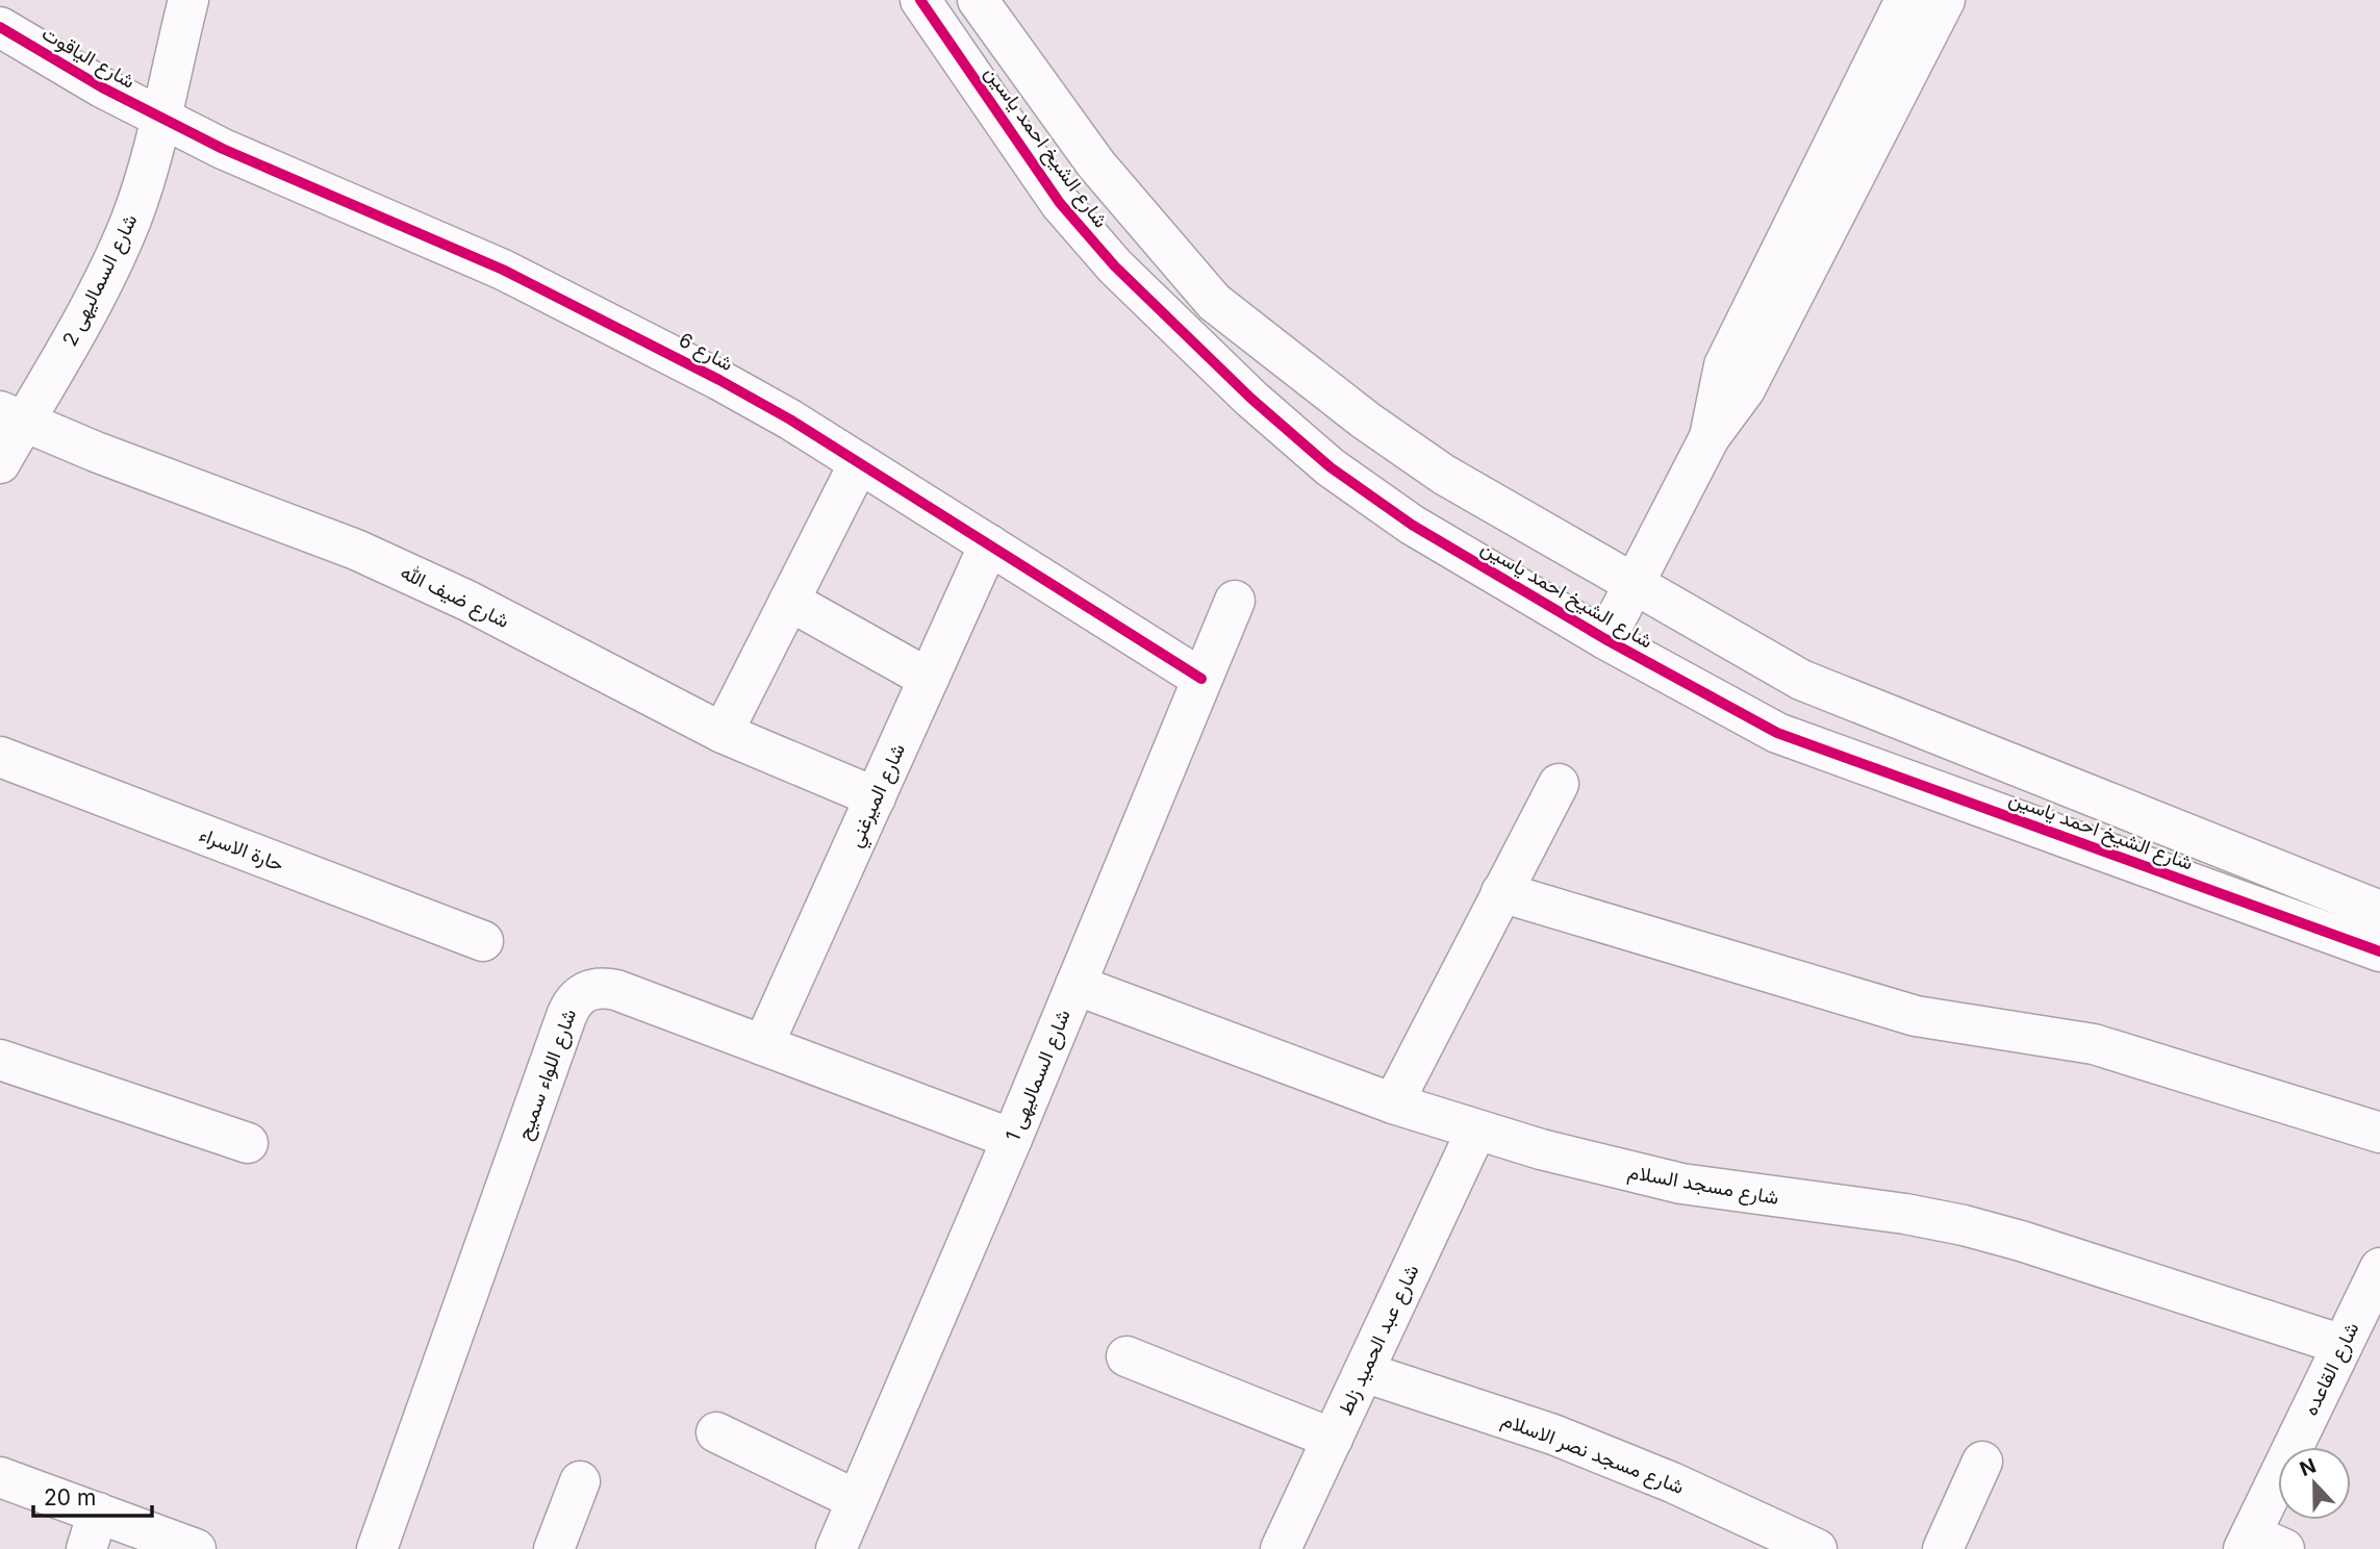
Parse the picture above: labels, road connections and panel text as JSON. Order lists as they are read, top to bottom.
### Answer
{
  "streets": {
    "street": [
      "شارع الياقوت",
      "شارع الشيخ احمد ياسين",
      "شارع السماليهى 2",
      "شارع 6",
      "شارع ضيف الله",
      "شارع الميرغني",
      "حارة الاسراء",
      "شارع اللواء سميح",
      "شارع السماليهى 1",
      "شارع مسجد السلام",
      "شارع عبد الحميد زلط",
      "شارع القاعده",
      "شارع مسجد نصر الاسلام"
    ]
  },
  "crossings": [
    ["شارع الياقوت", "شارع السماليهى 2"],
    ["شارع الياقوت", "شارع 6"],
    ["شارع السماليهى 2", "شارع 6"],
    ["شارع السماليهى 2", "شارع ضيف الله"],
    ["شارع 6", "شارع الميرغني"],
    ["شارع 6", "شارع السماليهى 1"],
    ["شارع ضيف الله", "شارع الميرغني"],
    ["شارع الميرغني", "شارع اللواء سميح"],
    ["شارع اللواء سميح", "شارع السماليهى 1"],
    ["شارع السماليهى 1", "شارع مسجد السلام"],
    ["شارع مسجد السلام", "شارع عبد الحميد زلط"],
    ["شارع مسجد السلام", "شارع القاعده"],
    ["شارع عبد الحميد زلط", "شارع مسجد نصر الاسلام"]
  ],
  "scale_bar": "20 m",
  "north": "top"
}
